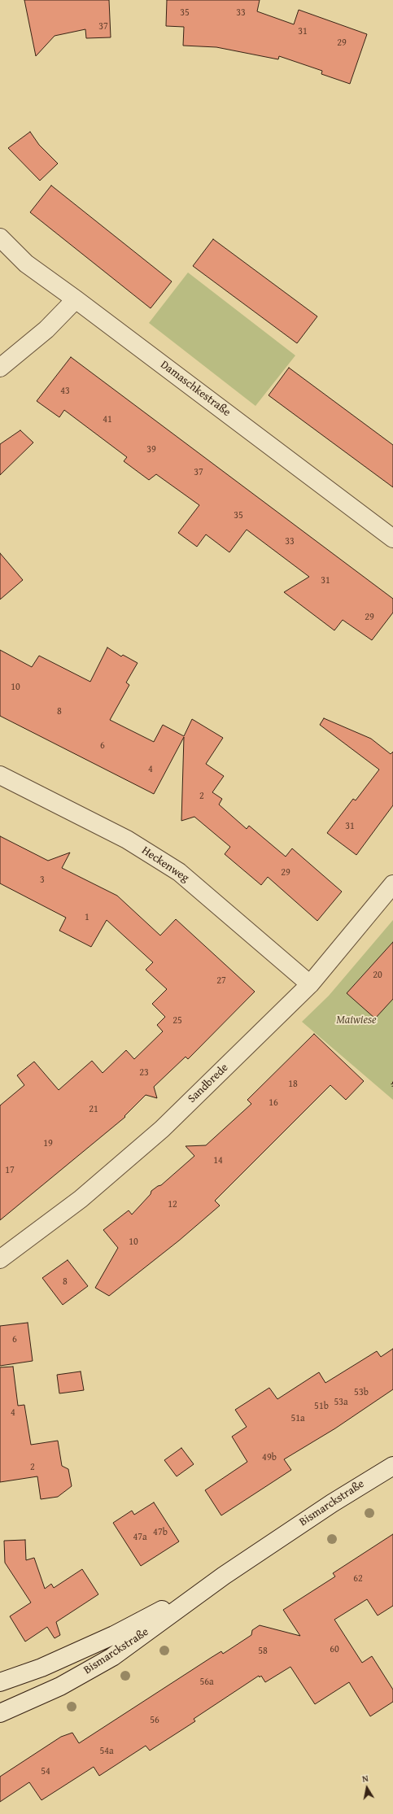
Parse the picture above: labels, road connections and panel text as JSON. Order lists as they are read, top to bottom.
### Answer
{
  "streets": {
    "street": [
      "Damaschkestraße",
      "Heckenweg",
      "Sandbrede",
      "Bismarckstraße"
    ]
  },
  "crossings": [
    ["Heckenweg", "Sandbrede"]
  ],
  "parks": ["Maiwiese"],
  "house_numbers": [
    "35",
    "33",
    "37",
    "31",
    "29",
    "43",
    "41",
    "39",
    "37",
    "35",
    "33",
    "31",
    "29",
    "10",
    "8",
    "6",
    "4",
    "2",
    "31",
    "29",
    "3",
    "1",
    "20",
    "27",
    "25",
    "23",
    "18",
    "16",
    "21",
    "19",
    "14",
    "17",
    "12",
    "10",
    "8",
    "6",
    "53b",
    "53a",
    "51b",
    "4",
    "51a",
    "49b",
    "2",
    "47b",
    "47a",
    "62",
    "60",
    "58",
    "56a",
    "56",
    "54a",
    "54"
  ],
  "north": "top"
}
